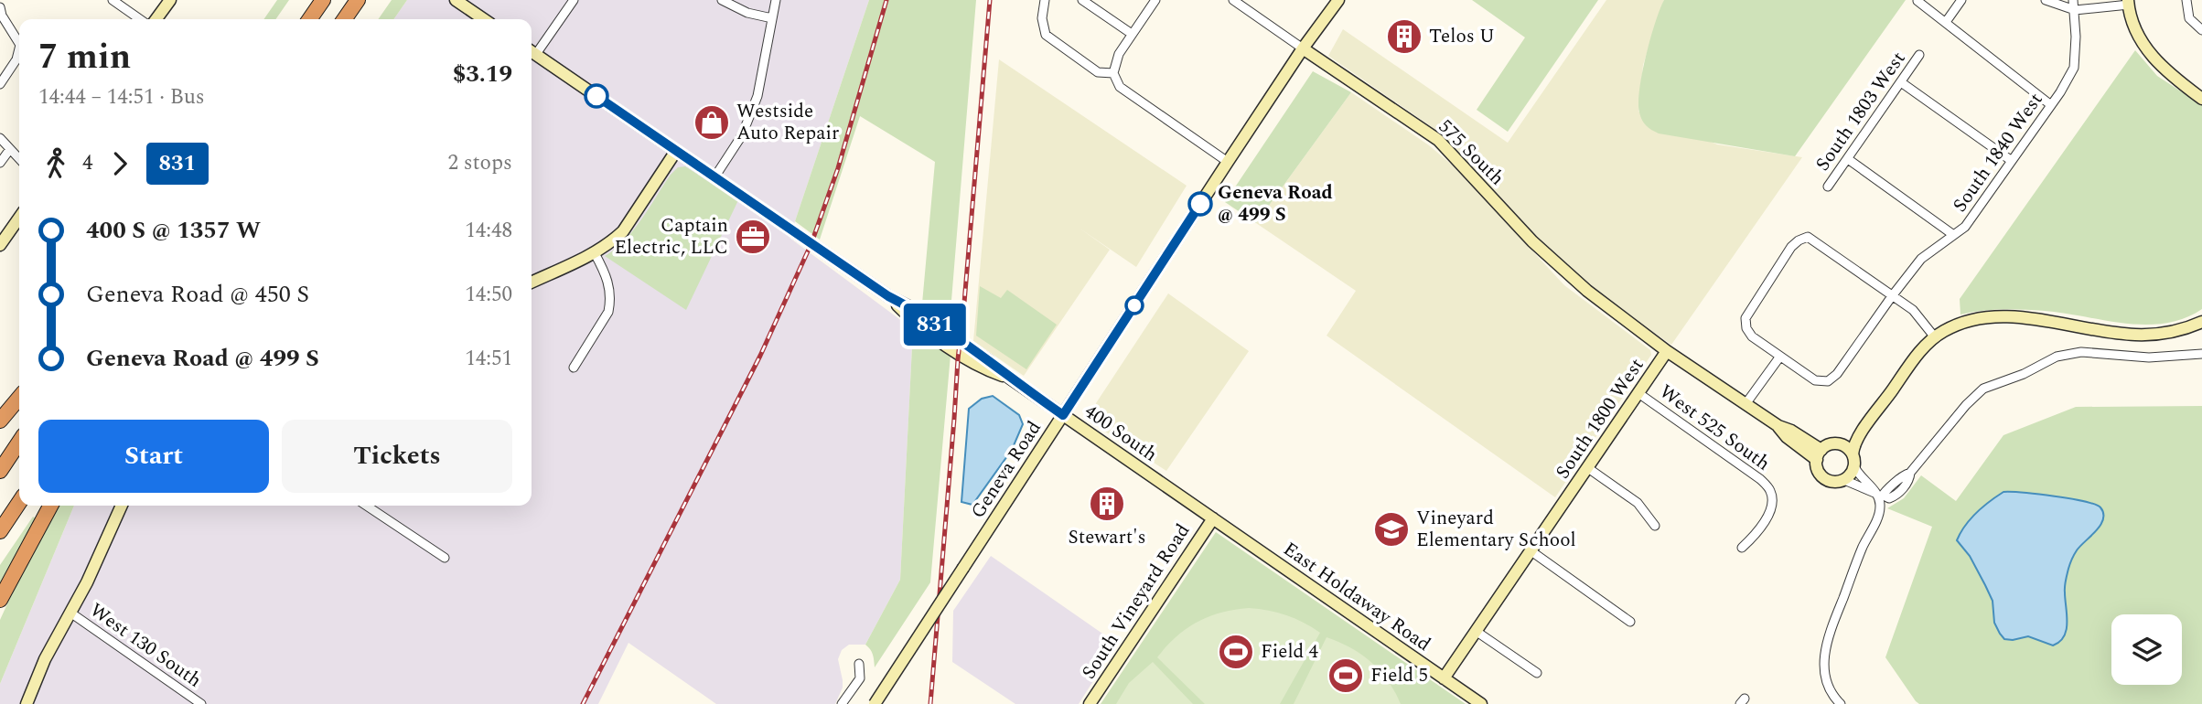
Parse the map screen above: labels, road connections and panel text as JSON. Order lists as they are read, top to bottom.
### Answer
{
  "streets": {
    "street": [
      "South 1803 West",
      "575 South",
      "South 1840 West",
      "South 1800 West",
      "West 525 South",
      "400 South",
      "Geneva Road",
      "East Holdaway Road",
      "South Vineyard Road",
      "West 130 South"
    ]
  },
  "crossings": [
    ["575 South", "South 1800 West"],
    ["575 South", "Geneva Road"],
    ["South 1800 West", "West 525 South"],
    ["South 1800 West", "East Holdaway Road"],
    ["400 South", "Geneva Road"],
    ["400 South", "East Holdaway Road"],
    ["400 South", "South Vineyard Road"],
    ["East Holdaway Road", "South Vineyard Road"]
  ],
  "places": {
    "building": ["Telos U", "Stewart's"],
    "shop": ["Westside Auto Repair"],
    "other": ["Geneva Road @ 499 S"],
    "office": ["Captain Electric, LLC"],
    "school or university": ["Vineyard Elementary School"],
    "sports": ["Field 4", "Field 5"]
  },
  "lines": ["bus line 831"],
  "page": {
    "on_map": "831",
    "heading": ["7 min", "14:44 – 14:51 · Bus", "$3.19"],
    "legs": ["4", "831", "2 stops"],
    "list": [
      {
        "name": "400 S @ 1357 W",
        "value": "14:48"
      },
      {
        "name": "Geneva Road @ 450 S",
        "value": "14:50"
      },
      {
        "name": "Geneva Road @ 499 S",
        "value": "14:51"
      }
    ],
    "buttons": ["Start", "Tickets"]
  }
}
